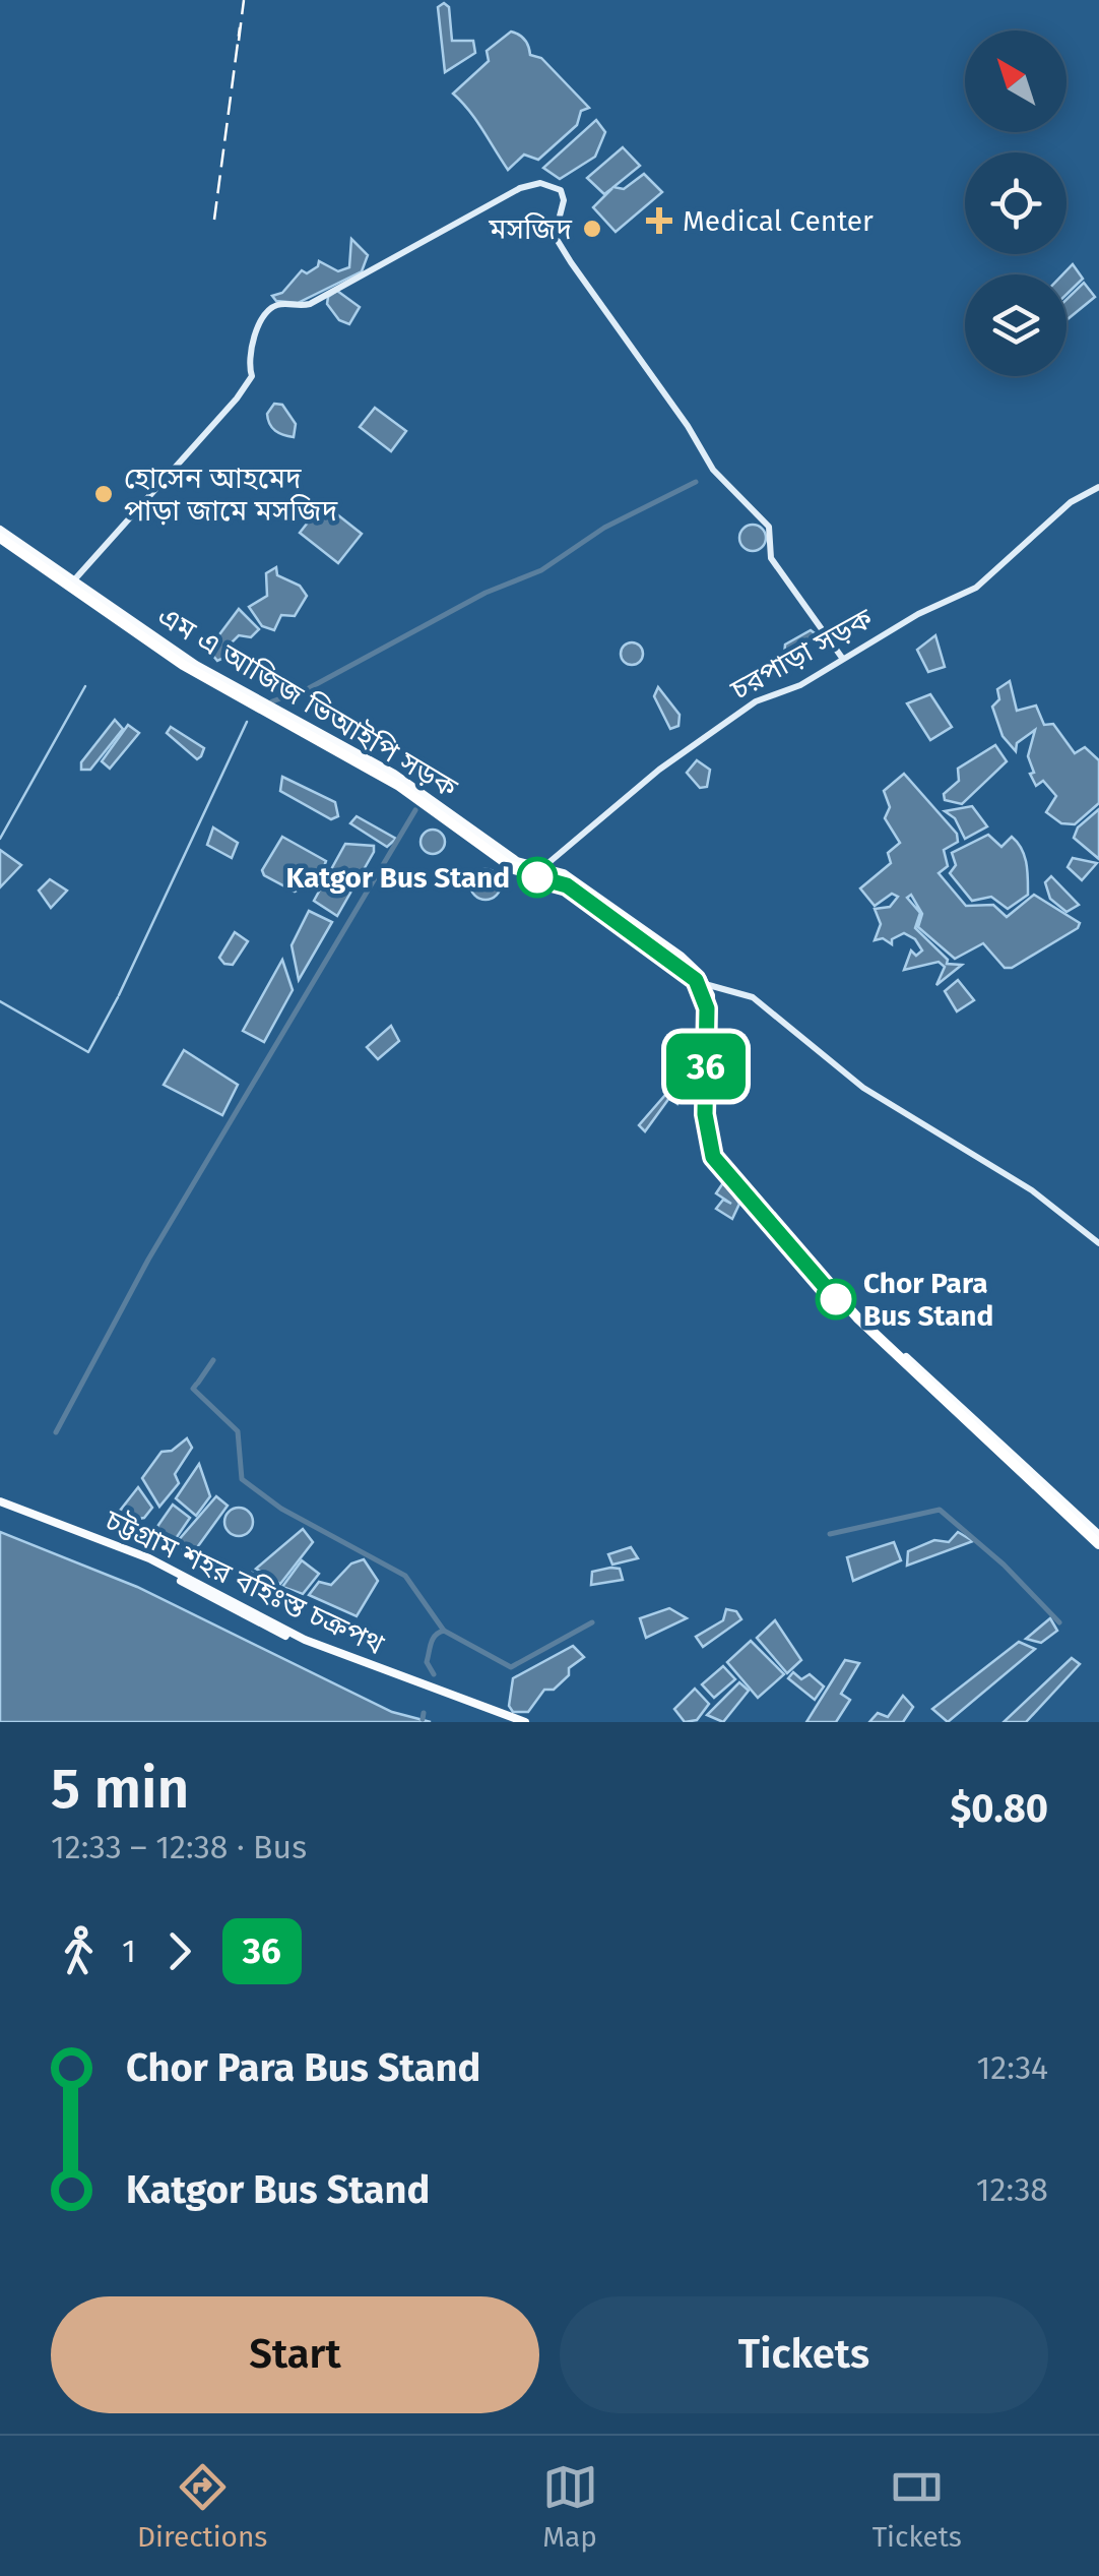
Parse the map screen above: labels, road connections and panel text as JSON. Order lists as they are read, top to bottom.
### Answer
{
  "streets": {
    "main road": ["এম এ আজিজ ভিআইপি সড়ক", "চট্টগ্রাম শহর বহিঃস্ত চক্রপথ"],
    "street": ["চরপাড়া সড়ক"]
  },
  "crossings": [
    ["চরপাড়া সড়ক", "এম এ আজিজ ভিআইপি সড়ক"]
  ],
  "places": {
    "health": ["Medical Center"],
    "other": [
      "মসজিদ",
      "হোসেন আহমেদ পাড়া জামে মসজিদ",
      "Katgor Bus Stand",
      "Chor Para Bus Stand"
    ]
  },
  "lines": ["bus line 36"],
  "north": "top left",
  "page": {
    "on_map": "36",
    "heading": ["5 min", "12:33 – 12:38 · Bus", "$0.80"],
    "legs": ["1", "36"],
    "list": [
      {
        "name": "Chor Para Bus Stand",
        "value": "12:34"
      },
      {
        "name": "Katgor Bus Stand",
        "value": "12:38"
      }
    ],
    "buttons": ["Start", "Tickets"],
    "tabs": ["Directions", "Map", "Tickets"]
  }
}
